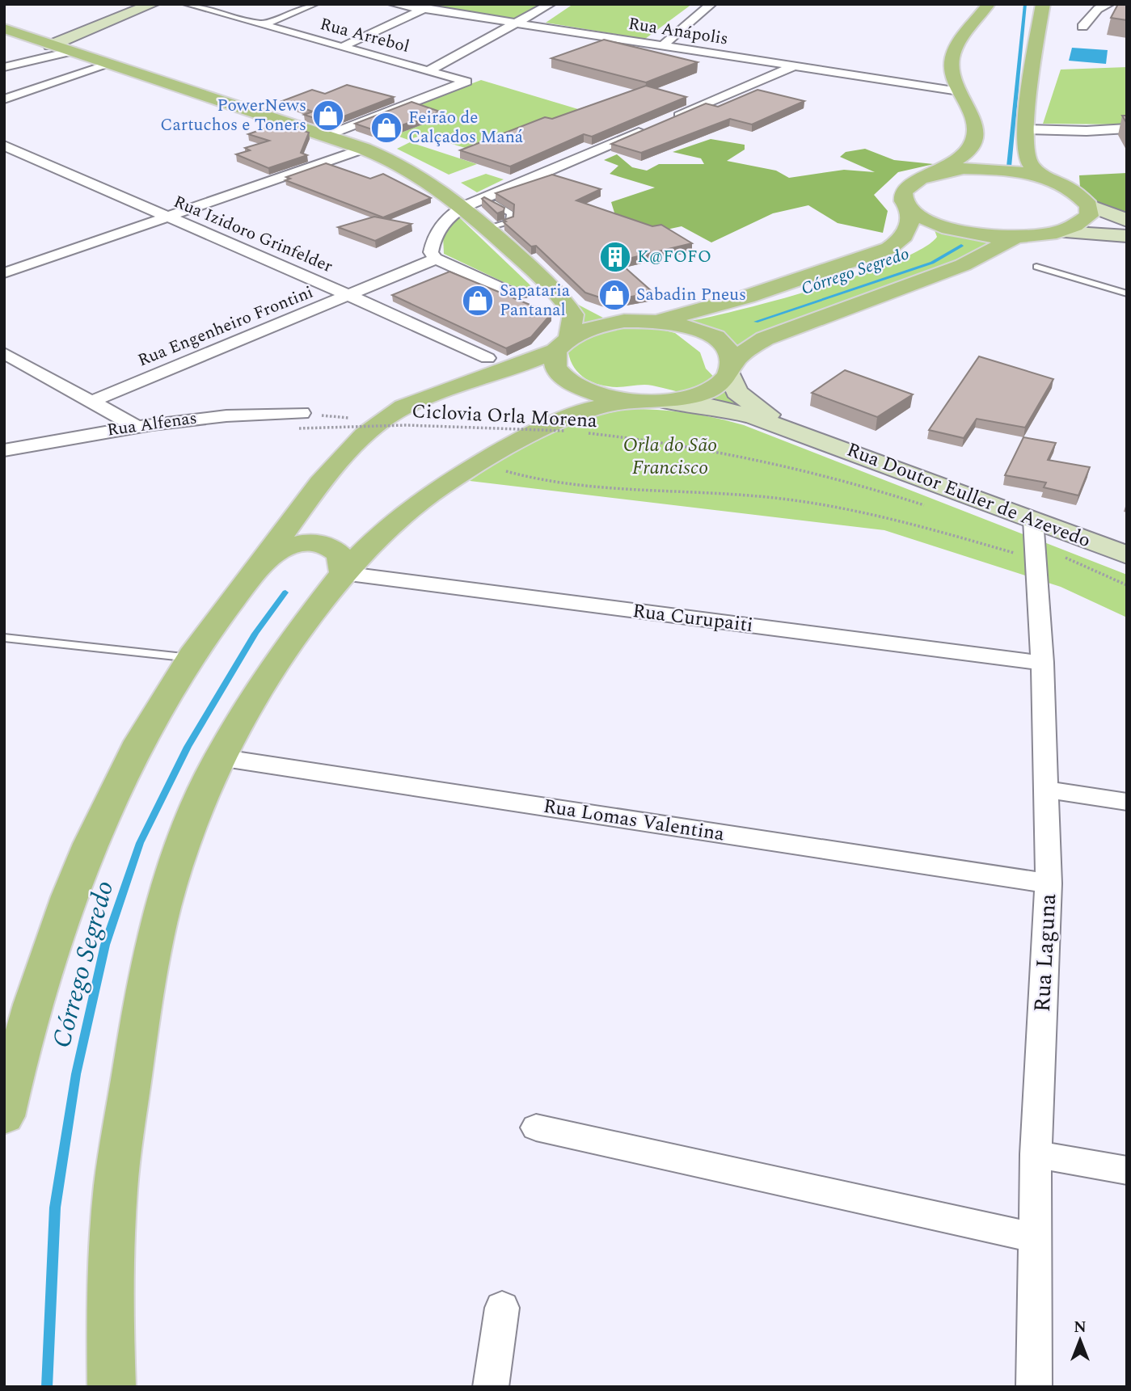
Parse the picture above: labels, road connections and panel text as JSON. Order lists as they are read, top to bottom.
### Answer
{
  "streets": {
    "street": [
      "Rua Anápolis",
      "Rua Arrebol",
      "Rua Izidoro Grinfelder",
      "Rua Engenheiro Frontini",
      "Rua Alfenas",
      "Rua Doutor Euller de Azevedo",
      "Rua Curupaiti",
      "Rua Lomas Valentina",
      "Rua Laguna"
    ],
    "path": ["Ciclovia Orla Morena"]
  },
  "crossings": [
    ["Rua Izidoro Grinfelder", "Rua Engenheiro Frontini"],
    ["Ciclovia Orla Morena", "Rua Alfenas"],
    ["Rua Doutor Euller de Azevedo", "Rua Laguna"],
    ["Rua Curupaiti", "Rua Laguna"],
    ["Rua Lomas Valentina", "Rua Laguna"]
  ],
  "water": ["Córrego Segredo"],
  "parks": ["Orla do São Francisco"],
  "places": {
    "shop": [
      "PowerNews Cartuchos e Toners",
      "Feirão de Calçados Maná",
      "Sabadin Pneus",
      "Sapataria Pantanal"
    ],
    "building": ["K@FOFO"]
  },
  "north": "top"
}
